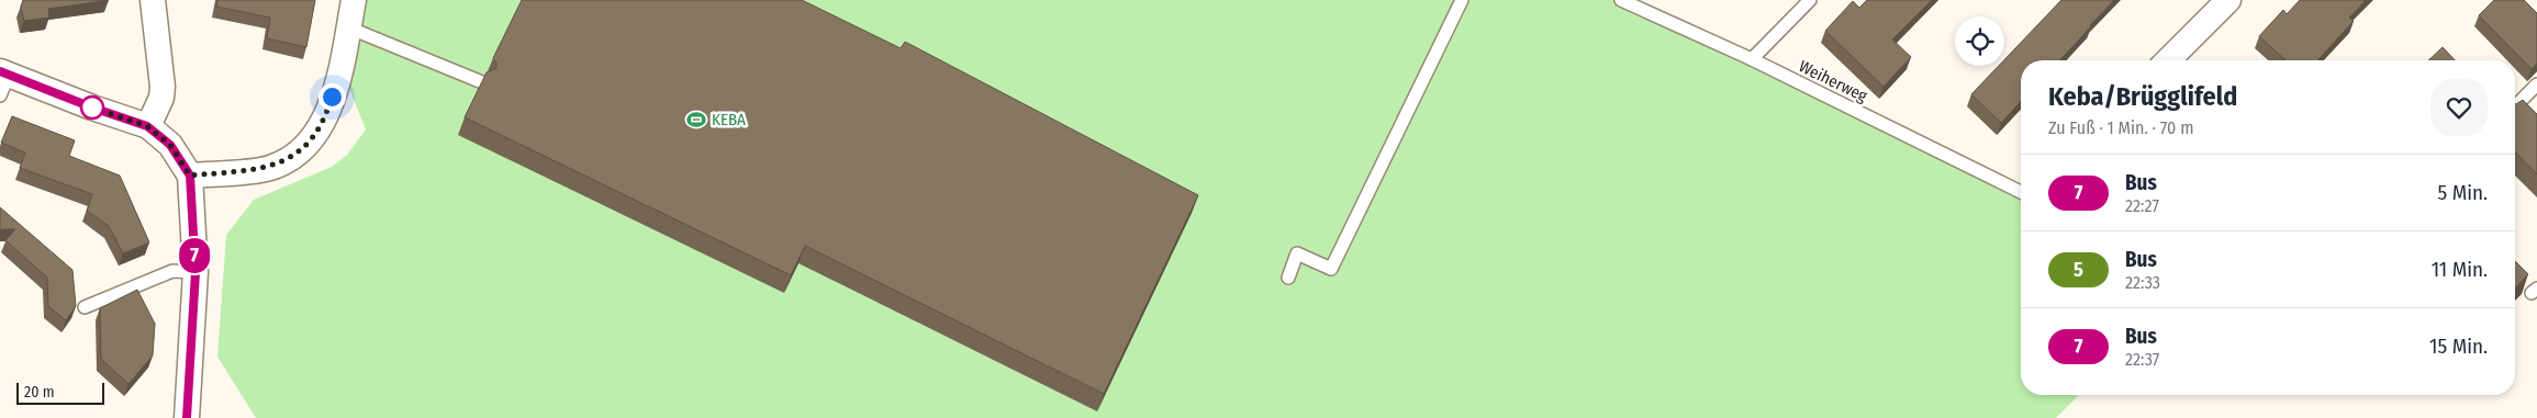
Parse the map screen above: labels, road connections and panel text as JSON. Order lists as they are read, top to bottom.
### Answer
{
  "streets": {
    "lane": ["Weiherweg"]
  },
  "places": {
    "sports": ["KEBA"]
  },
  "lines": ["bus line 7"],
  "scale_bar": "20 m",
  "page": {
    "on_map": "7",
    "heading": ["Keba/Brügglifeld", "Zu Fuß · 1 Min. · 70 m"],
    "list": [
      {
        "mark": "7",
        "name": "Bus",
        "note": "22:27",
        "value": "5 Min."
      },
      {
        "mark": "5",
        "name": "Bus",
        "note": "22:33",
        "value": "11 Min."
      },
      {
        "mark": "7",
        "name": "Bus",
        "note": "22:37",
        "value": "15 Min."
      }
    ],
    "scale": "20 m"
  }
}
